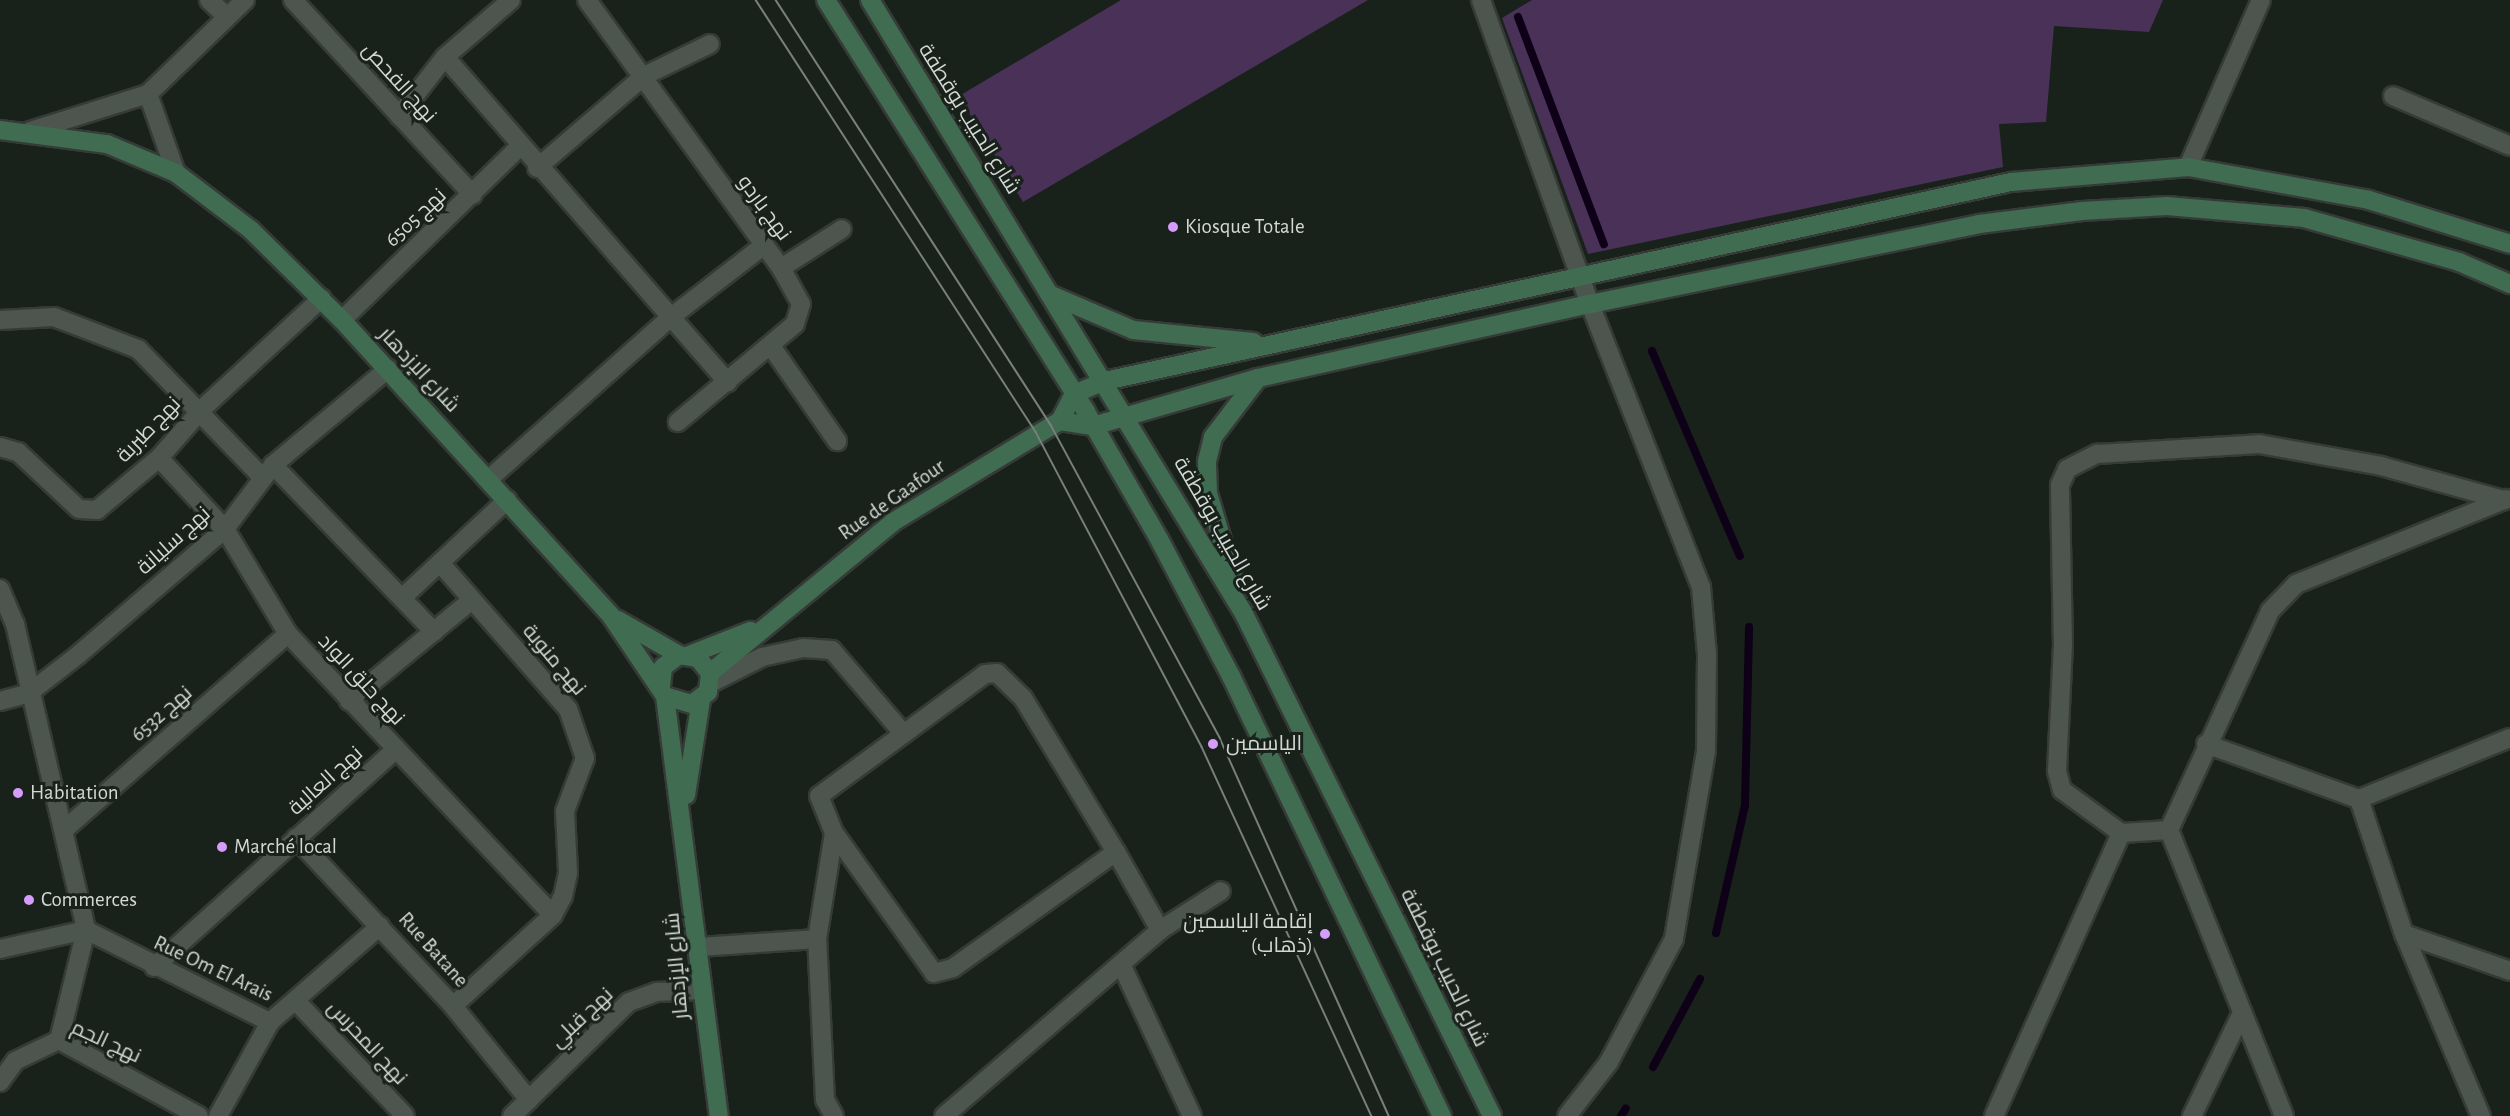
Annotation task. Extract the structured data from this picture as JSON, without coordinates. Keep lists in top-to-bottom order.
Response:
{
  "streets": {
    "street": [
      "نهج الفحص",
      "شارع الحبيب بوقطفة",
      "نهج باردو",
      "نهج 6505",
      "شارع الإزدهار",
      "نهج طبربة",
      "Rue de Gaafour",
      "نهج سليانة",
      "نهج منوبة",
      "نهج حلق الواد",
      "نهج 6532",
      "نهج العالية",
      "Rue Batane",
      "Rue Om El Arais",
      "نهج قبلي",
      "نهج الجم",
      "نهج المحرس"
    ]
  },
  "crossings": [
    ["نهج الفحص", "نهج 6505"],
    ["نهج 6505", "شارع الإزدهار"],
    ["شارع الإزدهار", "نهج طبربة"],
    ["شارع الإزدهار", "نهج سليانة"],
    ["شارع الإزدهار", "نهج قبلي"],
    ["نهج طبربة", "نهج حلق الواد"],
    ["نهج سليانة", "نهج حلق الواد"],
    ["نهج منوبة", "نهج حلق الواد"],
    ["نهج منوبة", "Rue Batane"],
    ["نهج حلق الواد", "نهج 6532"],
    ["نهج حلق الواد", "نهج العالية"],
    ["نهج العالية", "Rue Batane"],
    ["نهج العالية", "Rue Om El Arais"],
    ["Rue Batane", "Rue Om El Arais"],
    ["Rue Batane", "نهج قبلي"],
    ["Rue Om El Arais", "نهج المحرس"]
  ],
  "places": [
    "Kiosque Totale",
    "الياسمين",
    "Habitation",
    "Marché local",
    "Commerces",
    "إقامة الياسمين (ذهاب)"
  ]
}
